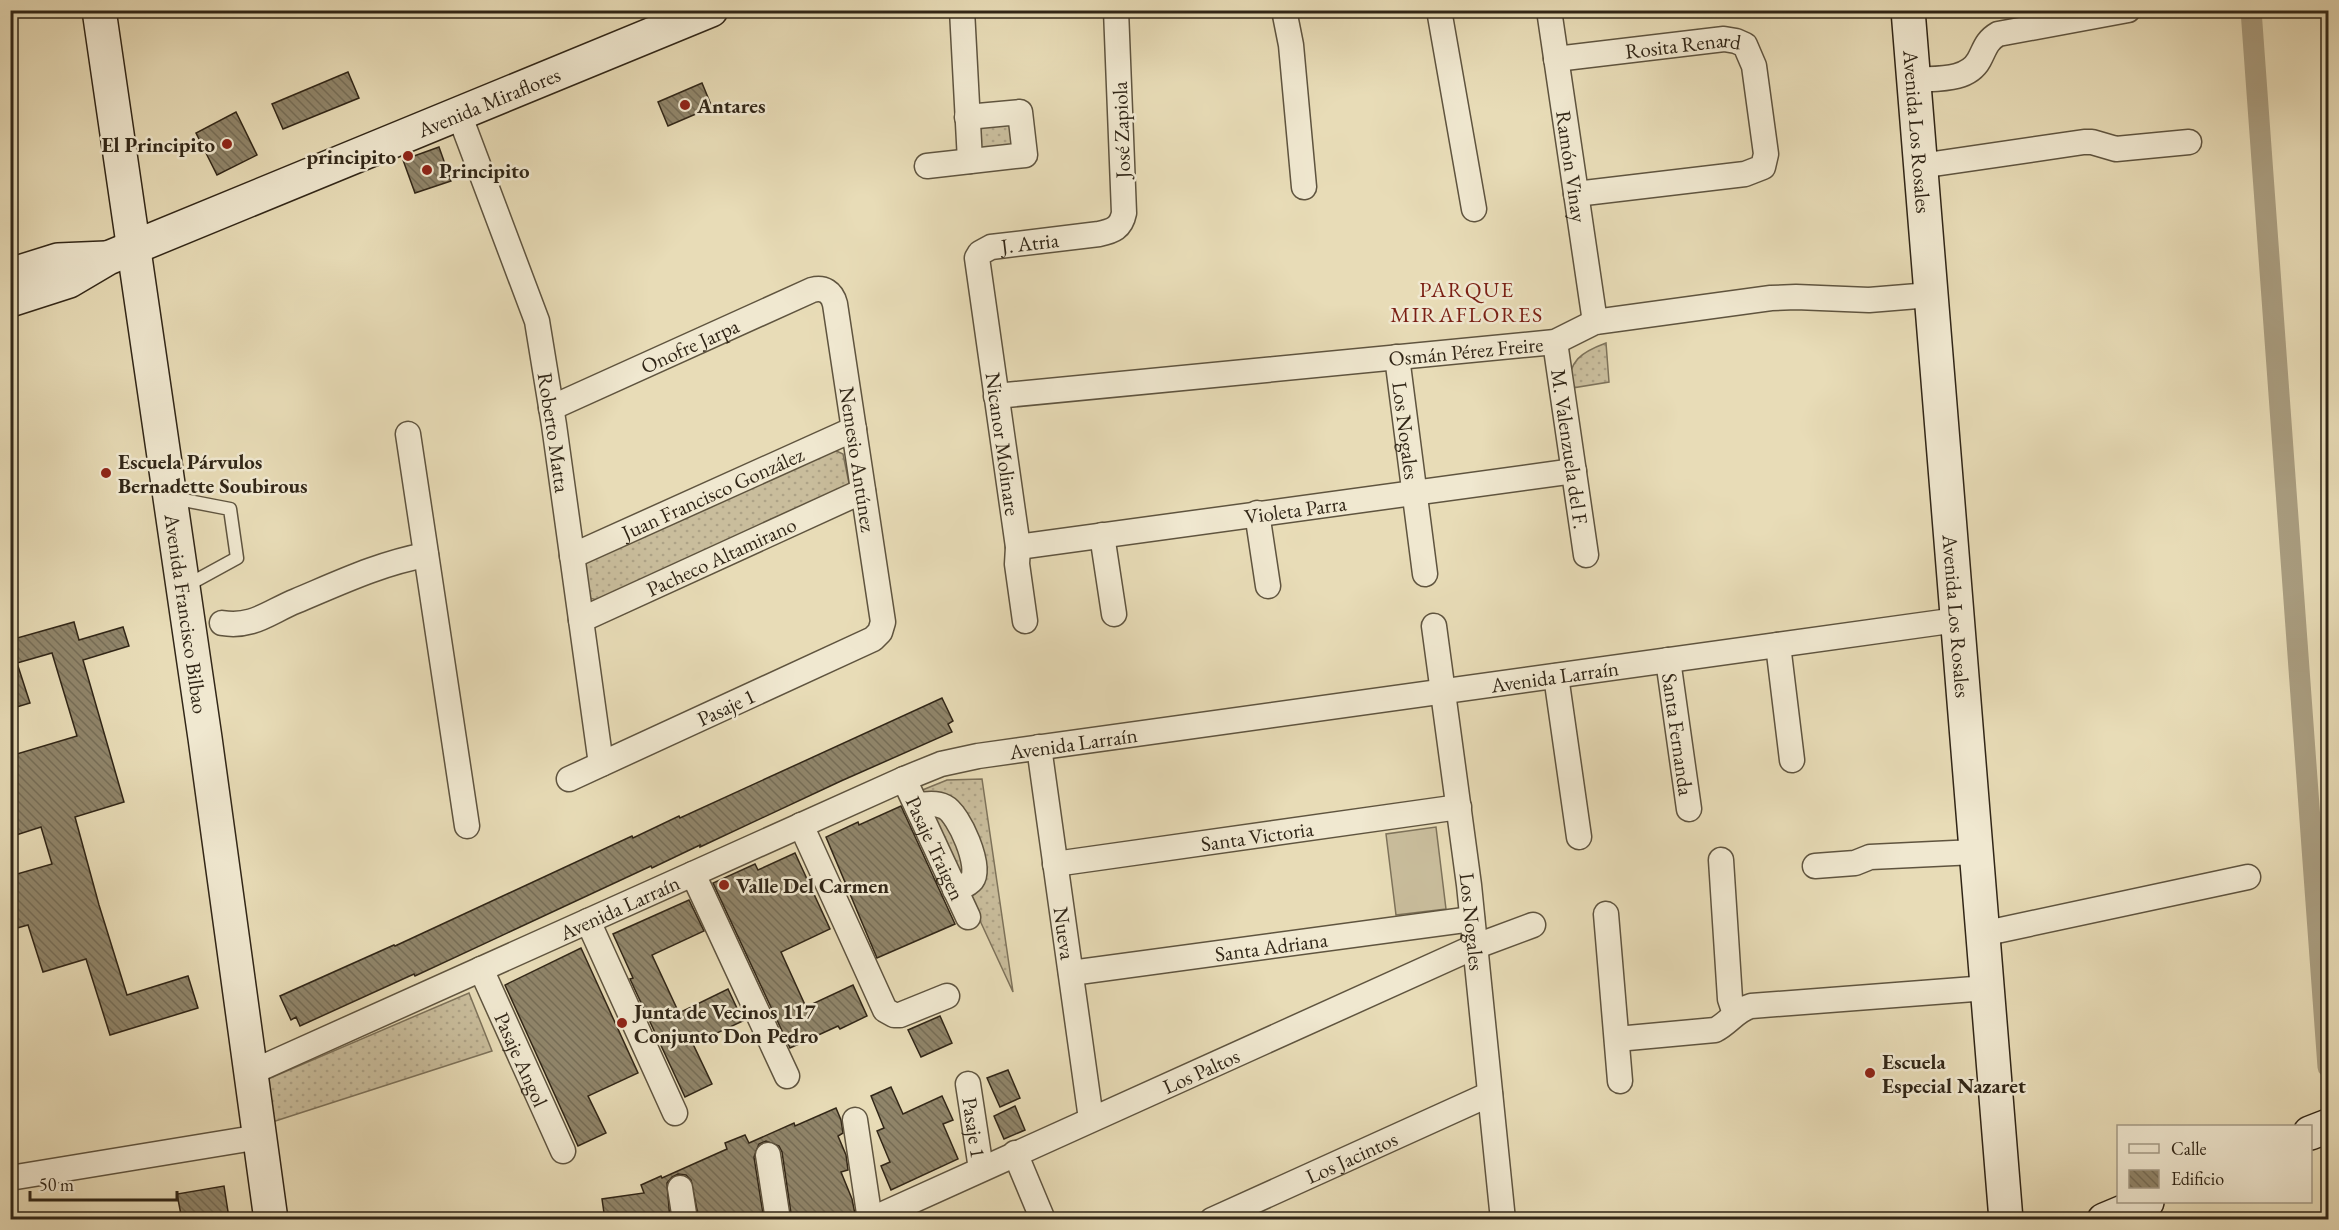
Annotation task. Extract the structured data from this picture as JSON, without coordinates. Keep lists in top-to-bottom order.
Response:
{
  "streets": {
    "main road": ["Avenida Miraflores", "Avenida Los Rosales", "Avenida Francisco Bilbao"],
    "street": [
      "Rosita Renard",
      "José Zapiola",
      "Ramón Vinay",
      "J. Atria",
      "Onofre Jarpa",
      "Osmán Pérez Freire",
      "Los Nogales",
      "Roberto Matta",
      "Nicanor Molinare",
      "M. Valenzuela del F.",
      "Nemesio Antúnez",
      "Juan Francisco González",
      "Violeta Parra",
      "Pacheco Altamirano",
      "Avenida Larraín",
      "Pasaje 1",
      "Santa Fernanda",
      "Santa Victoria",
      "Pasaje Traigen",
      "Nueva",
      "Santa Adriana",
      "Pasaje Angol",
      "Los Paltos",
      "Los Jacintos"
    ]
  },
  "crossings": [
    ["Rosita Renard", "Ramón Vinay"],
    ["Avenida Miraflores", "Roberto Matta"],
    ["Avenida Miraflores", "Avenida Francisco Bilbao"],
    ["José Zapiola", "J. Atria"],
    ["Avenida Los Rosales", "Osmán Pérez Freire"],
    ["Avenida Los Rosales", "Avenida Larraín"],
    ["Ramón Vinay", "Osmán Pérez Freire"],
    ["J. Atria", "Nicanor Molinare"],
    ["Onofre Jarpa", "Roberto Matta"],
    ["Onofre Jarpa", "Nemesio Antúnez"],
    ["Osmán Pérez Freire", "Los Nogales"],
    ["Osmán Pérez Freire", "Nicanor Molinare"],
    ["Osmán Pérez Freire", "M. Valenzuela del F."],
    ["Los Nogales", "Violeta Parra"],
    ["Los Nogales", "Avenida Larraín"],
    ["Los Nogales", "Santa Victoria"],
    ["Los Nogales", "Santa Adriana"],
    ["Los Nogales", "Los Paltos"],
    ["Los Nogales", "Los Jacintos"],
    ["Roberto Matta", "Juan Francisco González"],
    ["Roberto Matta", "Pacheco Altamirano"],
    ["Roberto Matta", "Pasaje 1"],
    ["Nicanor Molinare", "Violeta Parra"],
    ["M. Valenzuela del F.", "Violeta Parra"],
    ["Nemesio Antúnez", "Juan Francisco González"],
    ["Nemesio Antúnez", "Pacheco Altamirano"],
    ["Nemesio Antúnez", "Pasaje 1"],
    ["Avenida Francisco Bilbao", "Avenida Larraín"],
    ["Avenida Larraín", "Santa Fernanda"],
    ["Avenida Larraín", "Pasaje Traigen"],
    ["Avenida Larraín", "Nueva"],
    ["Avenida Larraín", "Pasaje Angol"],
    ["Pasaje 1", "Los Paltos"],
    ["Santa Victoria", "Nueva"],
    ["Nueva", "Santa Adriana"],
    ["Nueva", "Los Paltos"]
  ],
  "districts": ["PARQUE MIRAFLORES"],
  "places": [
    "Antares",
    "El Principito",
    "principito",
    "Principito",
    "Escuela Párvulos Bernadette Soubirous",
    "Valle Del Carmen",
    "Junta de Vecinos 117 Conjunto Don Pedro",
    "Escuela Especial Nazaret"
  ],
  "legend": ["Calle", "Edificio"],
  "scale_bar": "50 m"
}
